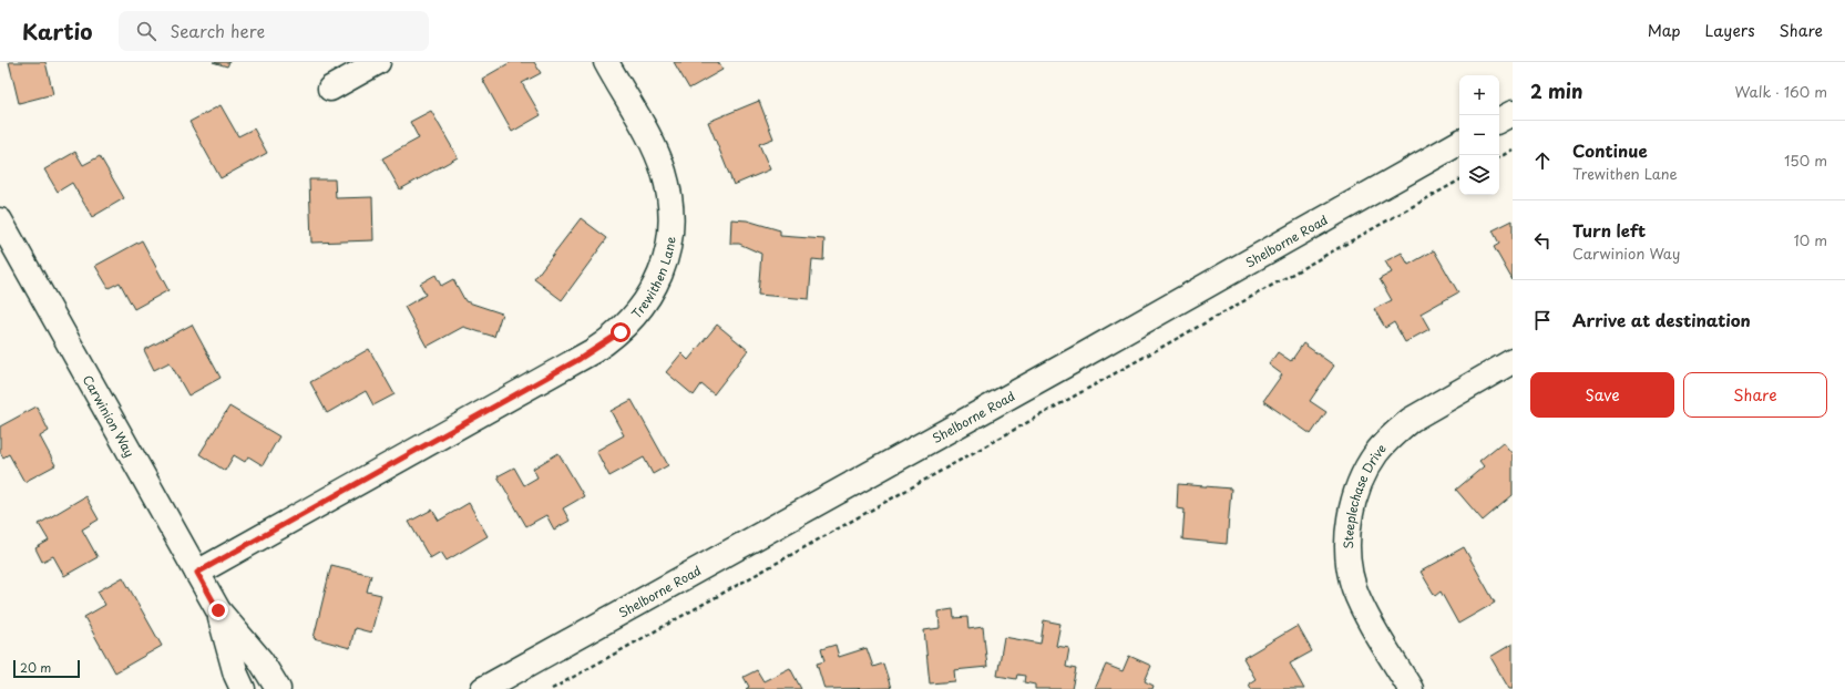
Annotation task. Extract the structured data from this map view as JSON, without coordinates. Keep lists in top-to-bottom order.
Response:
{
  "streets": {
    "street": [
      "Shelborne Road",
      "Trewithen Lane",
      "Carwinion Way",
      "Steeplechase Drive"
    ]
  },
  "crossings": [
    ["Trewithen Lane", "Carwinion Way"]
  ],
  "scale_bar": "20 m",
  "page": {
    "header": "Kartio",
    "search": "Search here",
    "nav": ["Map", "Layers", "Share"],
    "heading": ["2 min", "Walk · 160 m"],
    "map_buttons": ["+", "−"],
    "list": [
      ["Continue", "Trewithen Lane", "150 m"],
      ["Turn left", "Carwinion Way", "10 m"],
      "Arrive at destination"
    ],
    "buttons": ["Save", "Share"],
    "scale": "20 m"
  }
}
